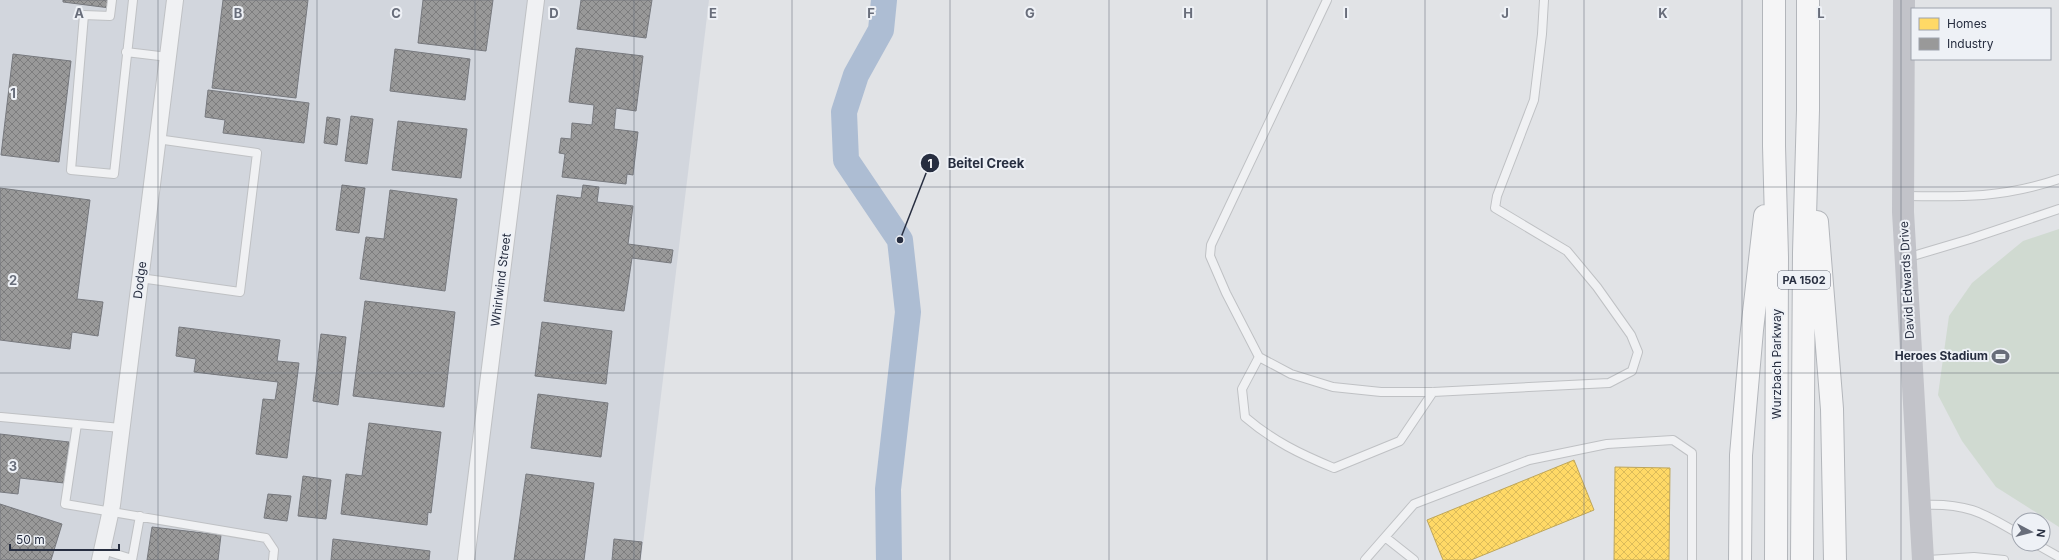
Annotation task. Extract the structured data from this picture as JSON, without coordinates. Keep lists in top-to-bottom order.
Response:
{
  "streets": {
    "highway": ["PA 1502", "Wurzbach Parkway"],
    "street": ["Dodge", "Whirlwind Street", "David Edwards Drive"]
  },
  "places": {
    "other": ["Beitel Creek"],
    "sports": ["Heroes Stadium"]
  },
  "legend": ["Homes", "Industry"],
  "scale_bar": "50 m",
  "north": "right",
  "grid": {
    "columns": [
      "A",
      "B",
      "C",
      "D",
      "E",
      "F",
      "G",
      "H",
      "I",
      "J",
      "K",
      "L"
    ],
    "rows": ["1", "2", "3"]
  }
}
